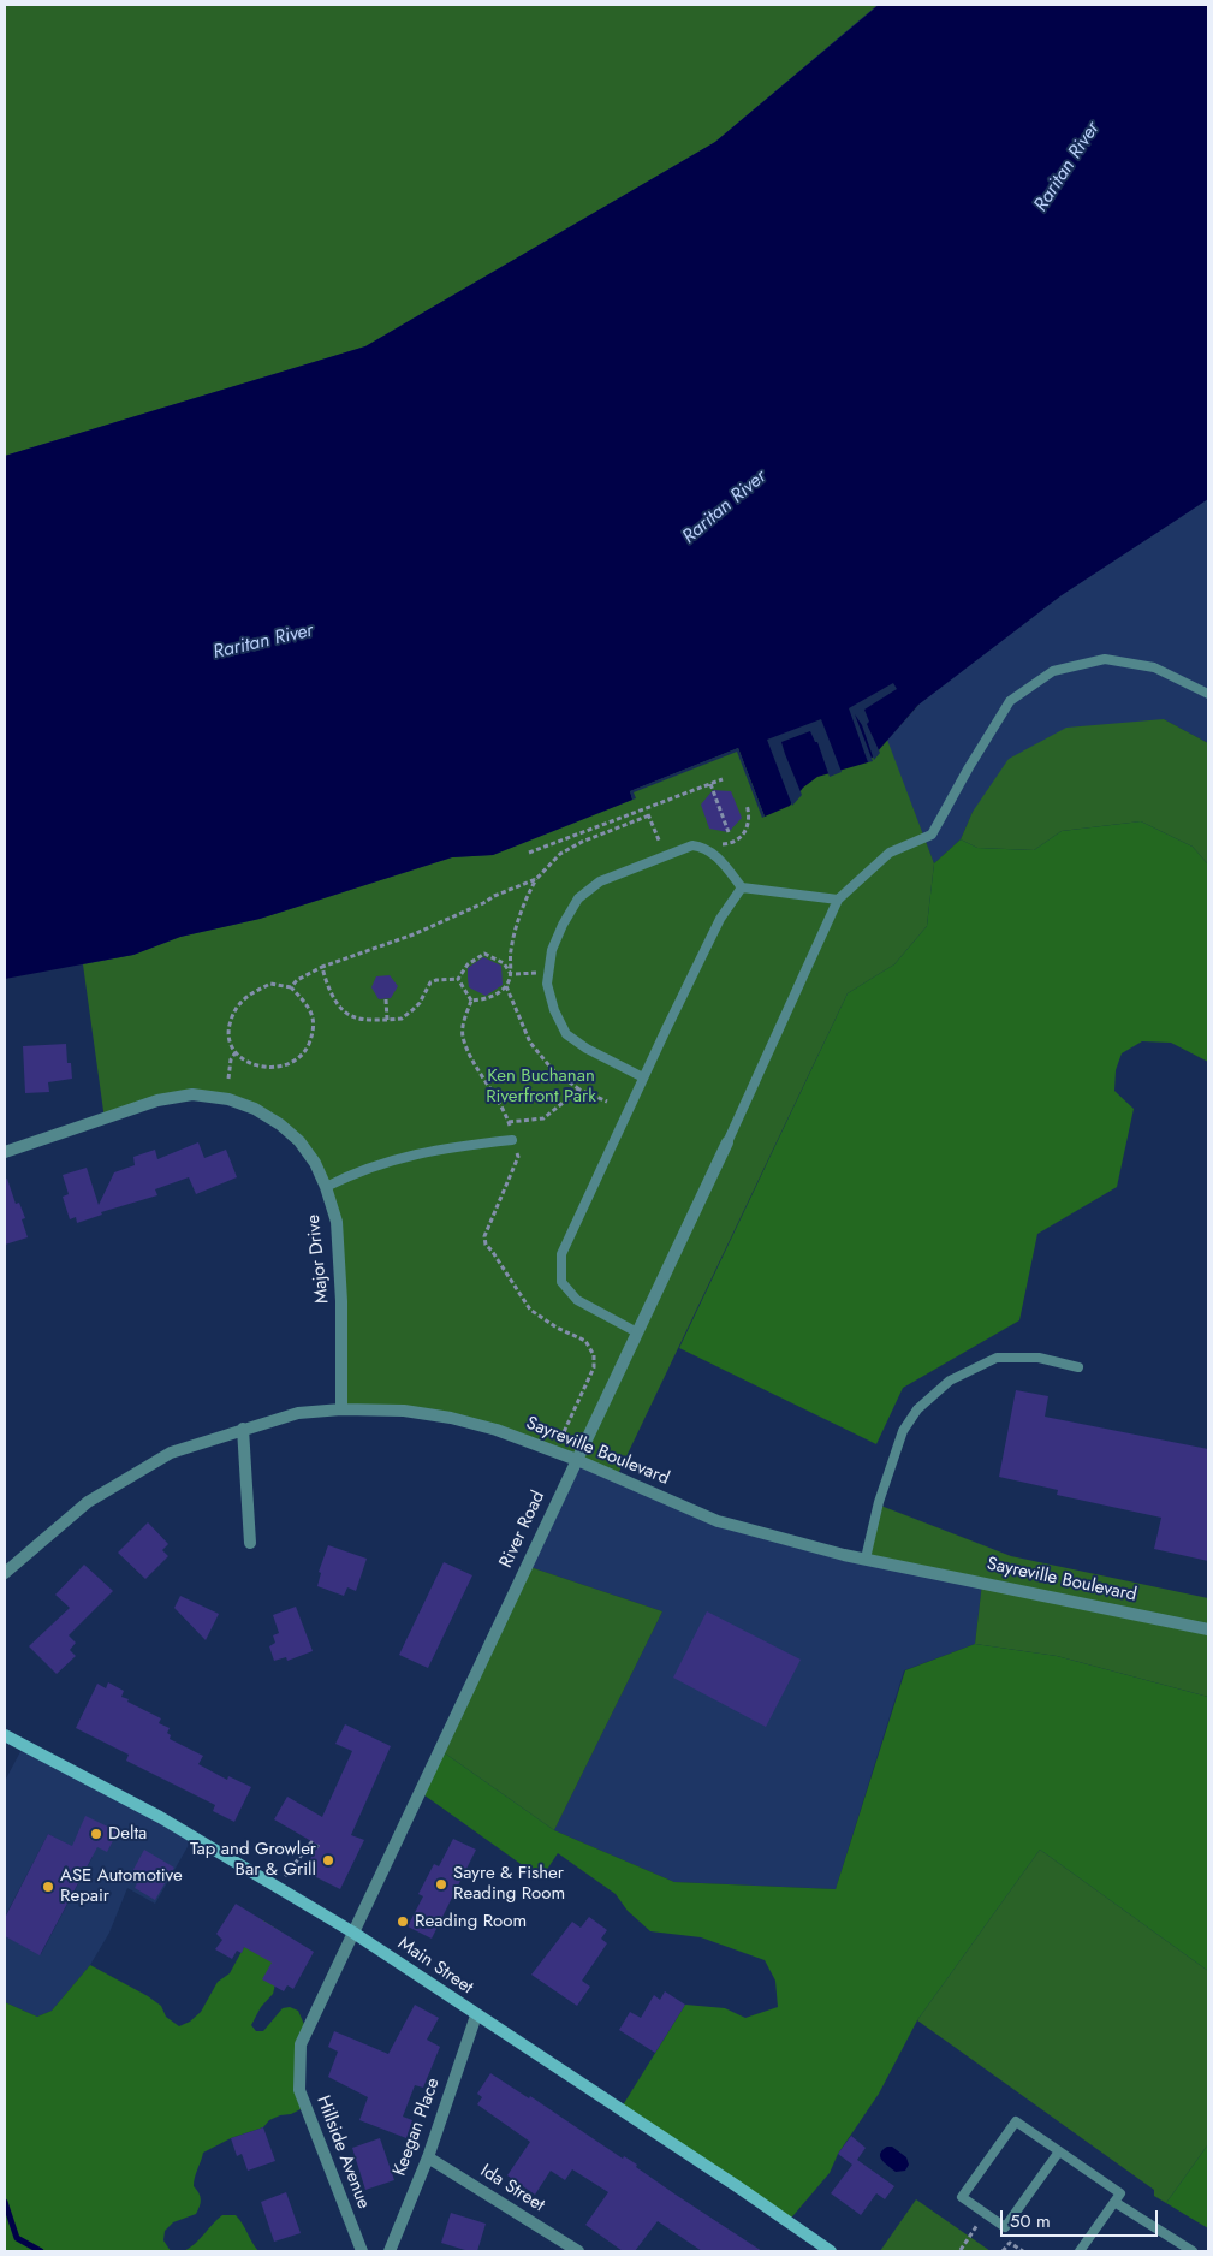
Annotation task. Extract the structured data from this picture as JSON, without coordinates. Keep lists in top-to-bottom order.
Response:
{
  "streets": {
    "main road": ["Main Street"],
    "street": [
      "Major Drive",
      "Sayreville Boulevard",
      "River Road",
      "Keegan Place",
      "Hillside Avenue",
      "Ida Street"
    ]
  },
  "crossings": [
    ["Major Drive", "Sayreville Boulevard"],
    ["Sayreville Boulevard", "River Road"],
    ["River Road", "Main Street"],
    ["River Road", "Hillside Avenue"],
    ["Main Street", "Keegan Place"],
    ["Main Street", "Hillside Avenue"],
    ["Keegan Place", "Ida Street"]
  ],
  "water": ["Raritan River"],
  "parks": ["Ken Buchanan Riverfront Park"],
  "places": [
    "Delta",
    "Tap and Growler Bar & Grill",
    "Sayre & Fisher Reading Room",
    "ASE Automotive Repair",
    "Reading Room"
  ],
  "scale_bar": "50 m"
}
